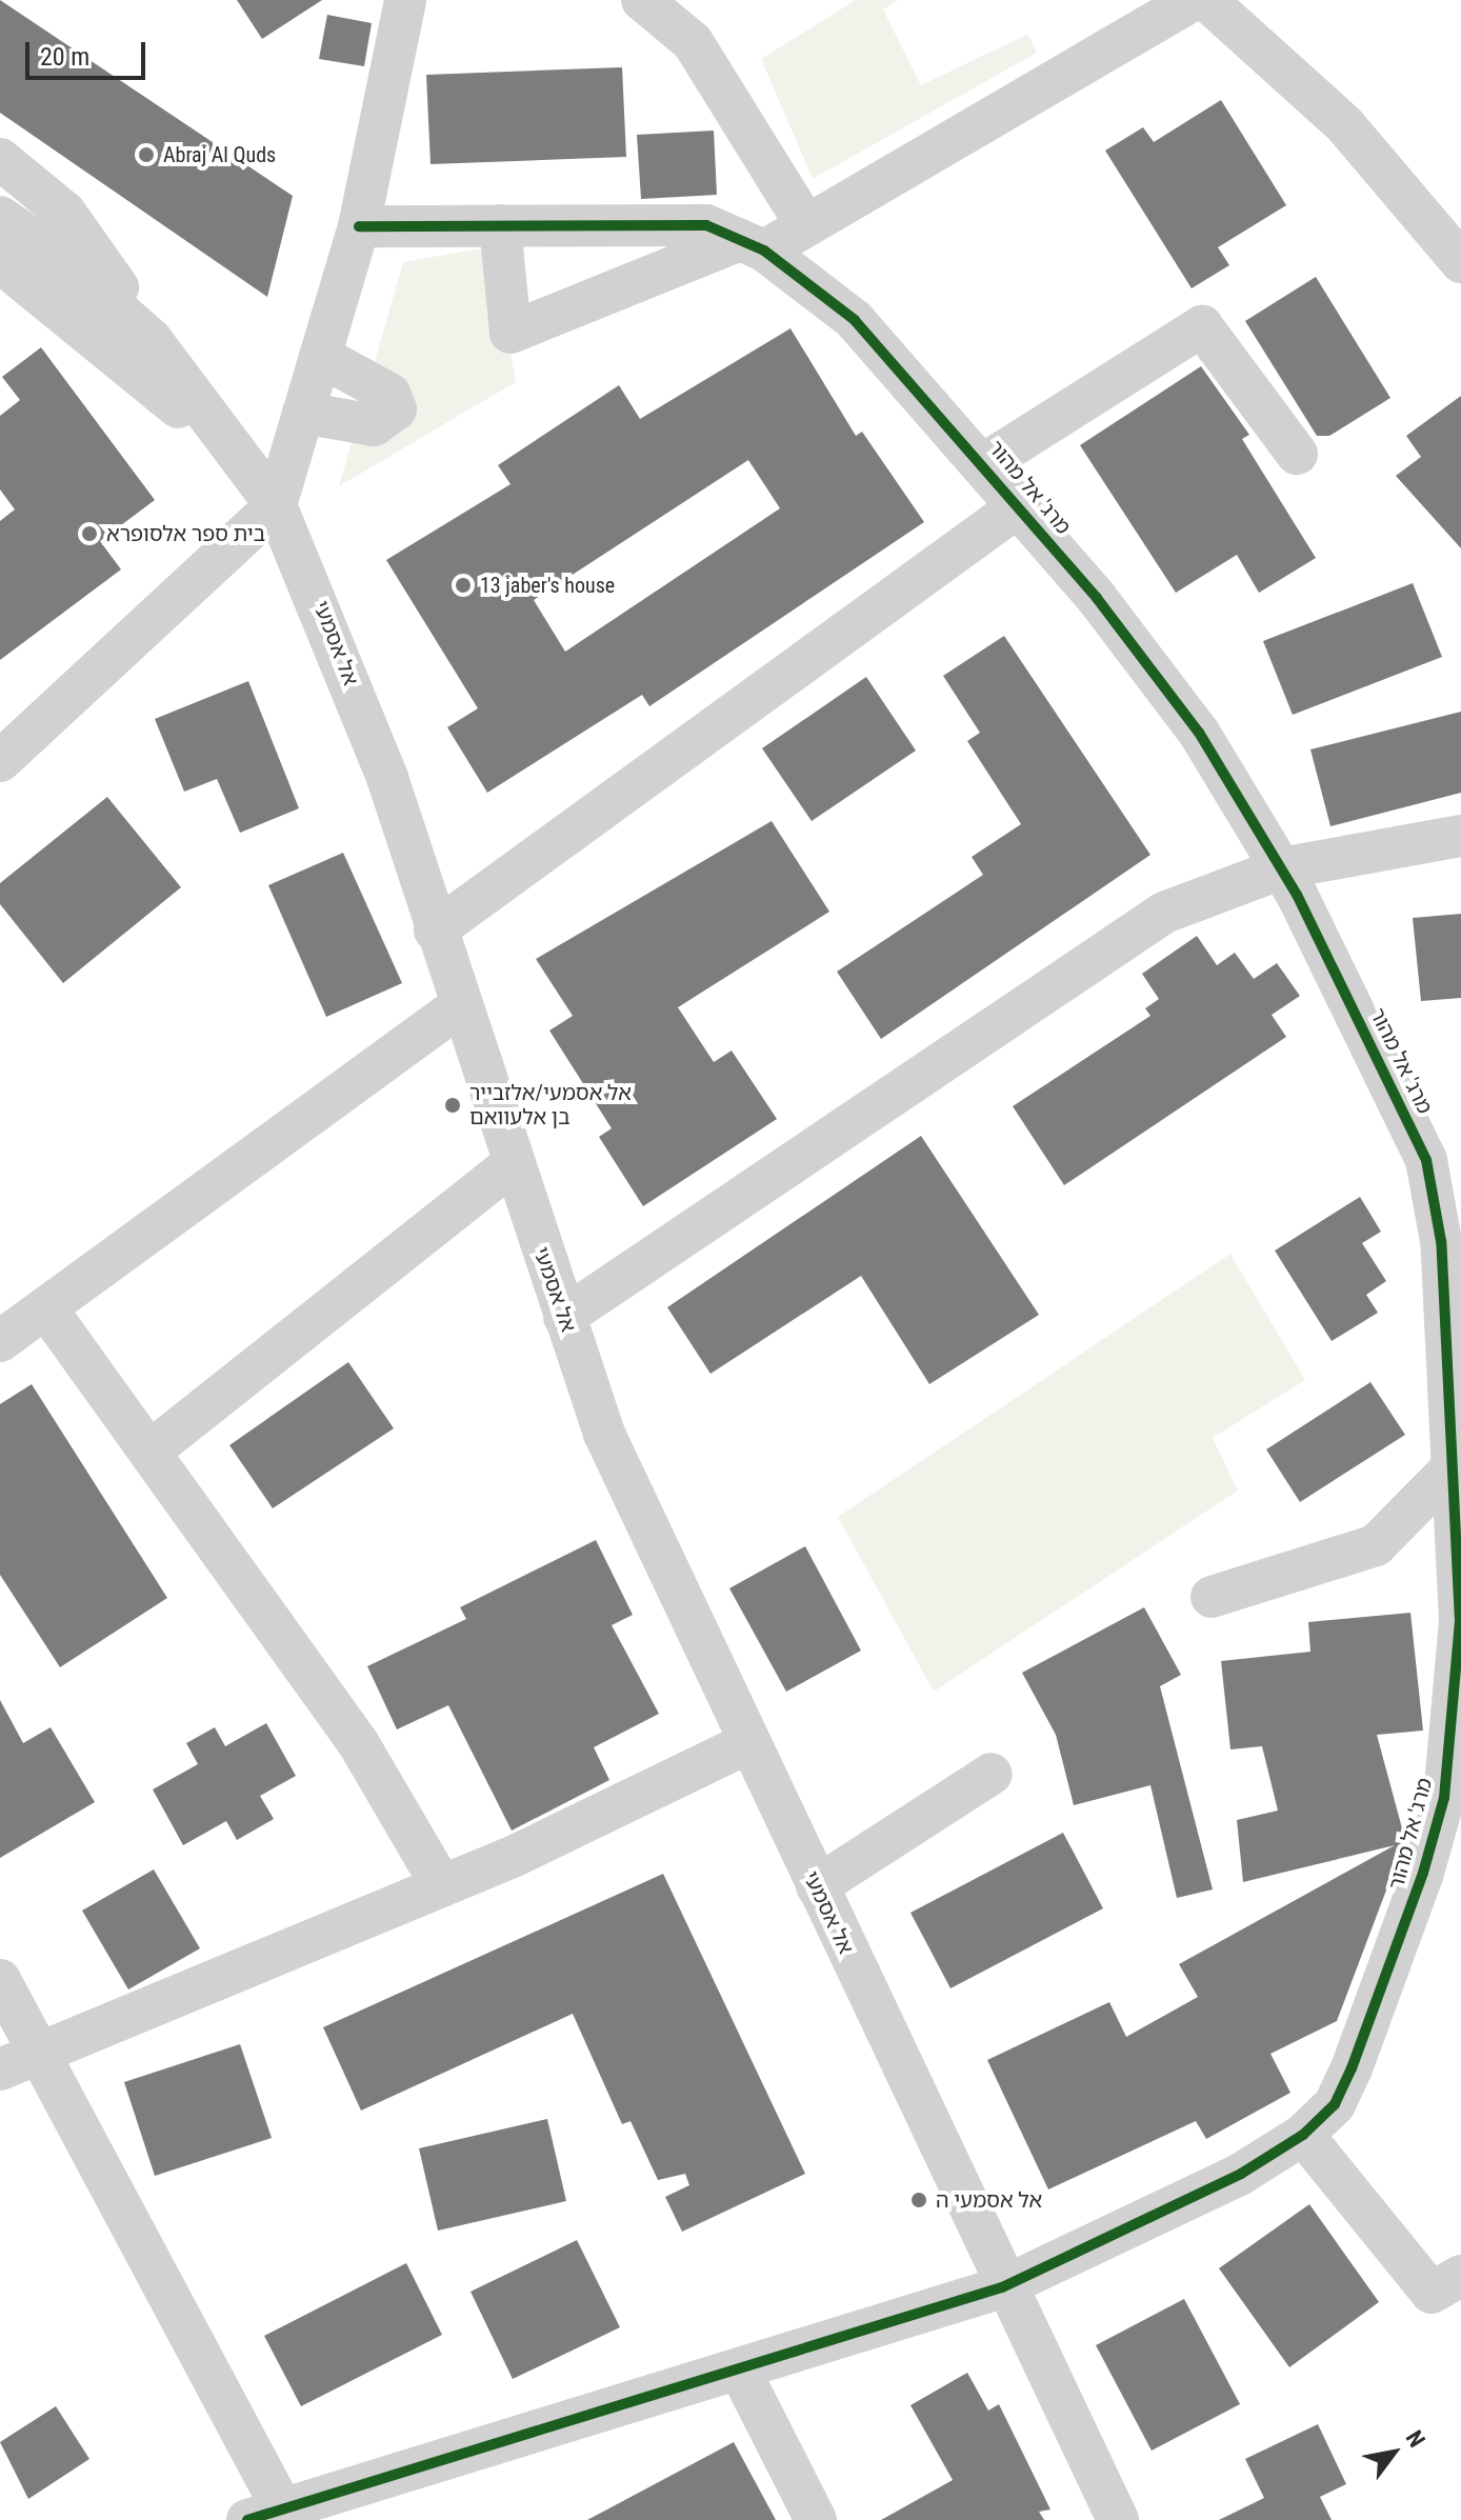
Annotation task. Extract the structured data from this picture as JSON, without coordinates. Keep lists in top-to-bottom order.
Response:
{
  "streets": {
    "street": ["מרג' אל מהור", "אל אסמעי"]
  },
  "crossings": [
    ["מרג' אל מהור", "אל אסמעי"]
  ],
  "places": [
    "Abraj Al Quds",
    "בית ספר אלסופרא",
    "13 jaber's house",
    "אל אסמעי/אלזבייר בן אלעוואם",
    "אל אסמעי ה"
  ],
  "scale_bar": "20 m",
  "north": "top right"
}
